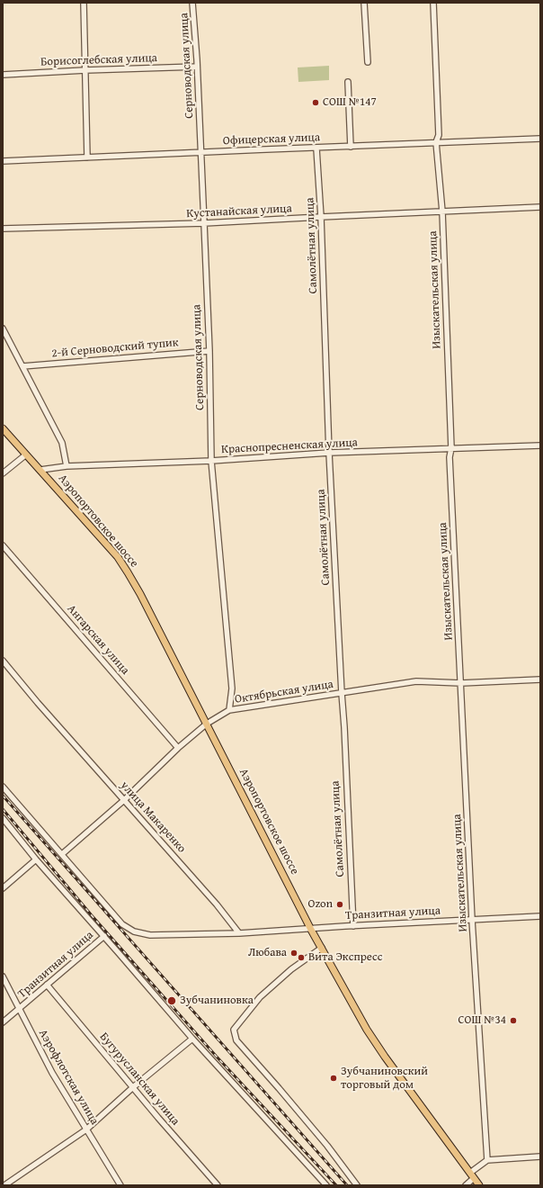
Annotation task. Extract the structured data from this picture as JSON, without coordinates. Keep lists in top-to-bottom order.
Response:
{
  "streets": {
    "main road": ["Аэропортовское шоссе"],
    "street": [
      "Борисоглебская улица",
      "Серноводская улица",
      "Офицерская улица",
      "Кустанайская улица",
      "Самолётная улица",
      "Изыскательская улица",
      "2-й Серноводский тупик",
      "Краснопресненская улица",
      "Ангарская улица",
      "Октябрьская улица",
      "улица Макаренко",
      "Транзитная улица",
      "Аэрофлотская улица",
      "Бугурусланская улица"
    ]
  },
  "crossings": [
    ["Борисоглебская улица", "Серноводская улица"],
    ["Серноводская улица", "Офицерская улица"],
    ["Серноводская улица", "Кустанайская улица"],
    ["Серноводская улица", "2-й Серноводский тупик"],
    ["Серноводская улица", "Краснопресненская улица"],
    ["Серноводская улица", "Октябрьская улица"],
    ["Офицерская улица", "Самолётная улица"],
    ["Офицерская улица", "Изыскательская улица"],
    ["Кустанайская улица", "Самолётная улица"],
    ["Кустанайская улица", "Изыскательская улица"],
    ["Самолётная улица", "Краснопресненская улица"],
    ["Самолётная улица", "Октябрьская улица"],
    ["Самолётная улица", "Транзитная улица"],
    ["Изыскательская улица", "Краснопресненская улица"],
    ["Изыскательская улица", "Октябрьская улица"],
    ["Изыскательская улица", "Транзитная улица"],
    ["2-й Серноводский тупик", "Аэропортовское шоссе"],
    ["Краснопресненская улица", "Аэропортовское шоссе"],
    ["Аэропортовское шоссе", "Октябрьская улица"],
    ["Аэропортовское шоссе", "Транзитная улица"],
    ["Ангарская улица", "Октябрьская улица"],
    ["Октябрьская улица", "улица Макаренко"],
    ["Транзитная улица", "Аэрофлотская улица"],
    ["Транзитная улица", "Бугурусланская улица"]
  ],
  "places": [
    "СОШ №147",
    "Ozon",
    "Любава",
    "Вита Экспресс",
    "Зубчаниновка",
    "СОШ №34",
    "Зубчаниновский торговый дом"
  ]
}
